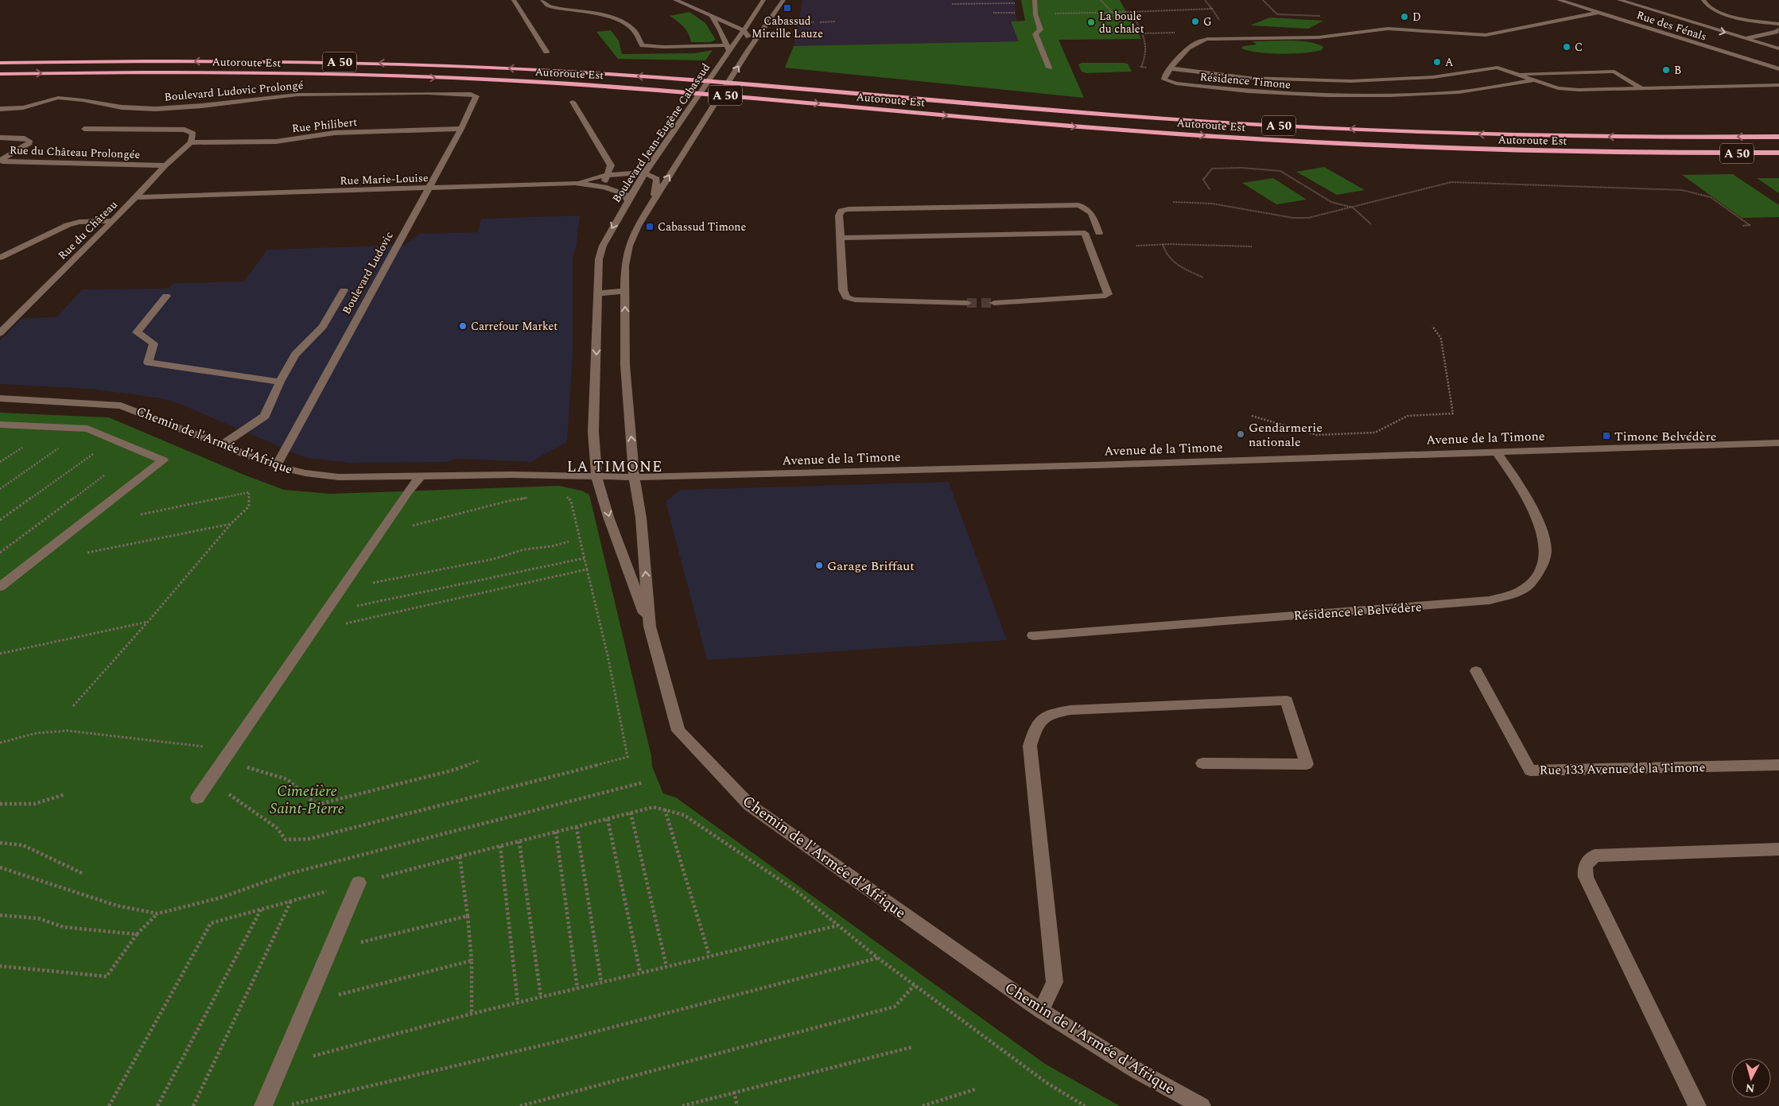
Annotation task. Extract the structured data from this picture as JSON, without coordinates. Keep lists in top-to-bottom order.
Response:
{
  "streets": {
    "highway": ["Autoroute Est", "A 50"],
    "street": [
      "Rue des Fénals",
      "Résidence Timone",
      "Boulevard Ludovic Prolongé",
      "Rue Philibert",
      "Boulevard Jean-Eugène Cabassud",
      "Rue du Château Prolongée",
      "Rue Marie-Louise",
      "Rue du Château",
      "Boulevard Ludovic",
      "Avenue de la Timone",
      "Chemin de l'Armée d'Afrique",
      "Résidence le Belvédère",
      "Rue 133 Avenue de la Timone"
    ]
  },
  "crossings": [
    ["Boulevard Ludovic Prolongé", "Boulevard Ludovic"],
    ["Rue Philibert", "Rue du Château"],
    ["Rue Philibert", "Boulevard Ludovic"],
    ["Boulevard Jean-Eugène Cabassud", "Rue Marie-Louise"],
    ["Boulevard Jean-Eugène Cabassud", "Avenue de la Timone"],
    ["Boulevard Jean-Eugène Cabassud", "Chemin de l'Armée d'Afrique"],
    ["Rue du Château Prolongée", "Rue du Château"],
    ["Rue Marie-Louise", "Rue du Château"],
    ["Rue Marie-Louise", "Boulevard Ludovic"],
    ["Boulevard Ludovic", "Chemin de l'Armée d'Afrique"],
    ["Avenue de la Timone", "Chemin de l'Armée d'Afrique"],
    ["Avenue de la Timone", "Résidence le Belvédère"]
  ],
  "districts": ["LA TIMONE"],
  "parks": ["Cimetière Saint-Pierre"],
  "places": {
    "transit": ["Cabassud Mireille Lauze", "Cabassud Timone", "Timone Belvédère"],
    "other": [
      "D",
      "G",
      "La boule du chalet",
      "C",
      "A",
      "B",
      "Carrefour Market",
      "Gendarmerie nationale",
      "Garage Briffaut"
    ]
  },
  "north": "bottom"
}
